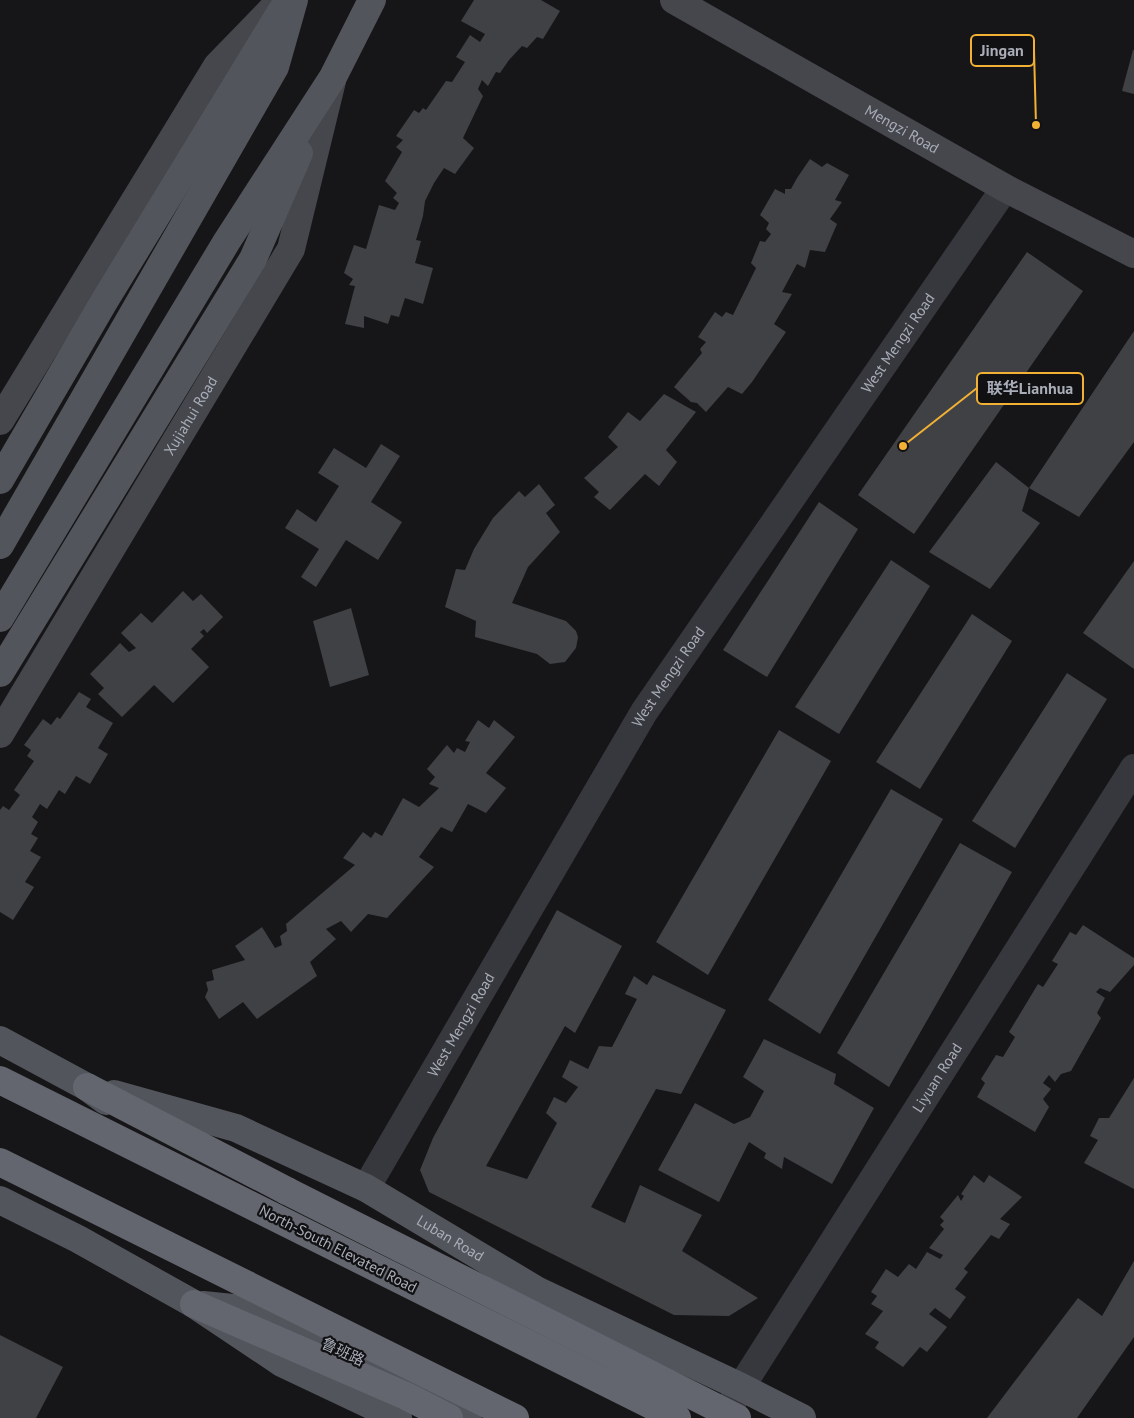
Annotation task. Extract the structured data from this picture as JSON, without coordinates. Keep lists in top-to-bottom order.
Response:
{
  "streets": {
    "highway": ["North-South Elevated Road"],
    "main road": [
      "Mengzi Road",
      "Xujiahui Road",
      "Luban Road",
      "鲁班路"
    ],
    "street": ["West Mengzi Road", "Liyuan Road"]
  },
  "crossings": [
    ["Mengzi Road", "West Mengzi Road"],
    ["West Mengzi Road", "Luban Road"],
    ["Liyuan Road", "Luban Road"]
  ],
  "places": ["Jingan", "联华Lianhua"]
}
